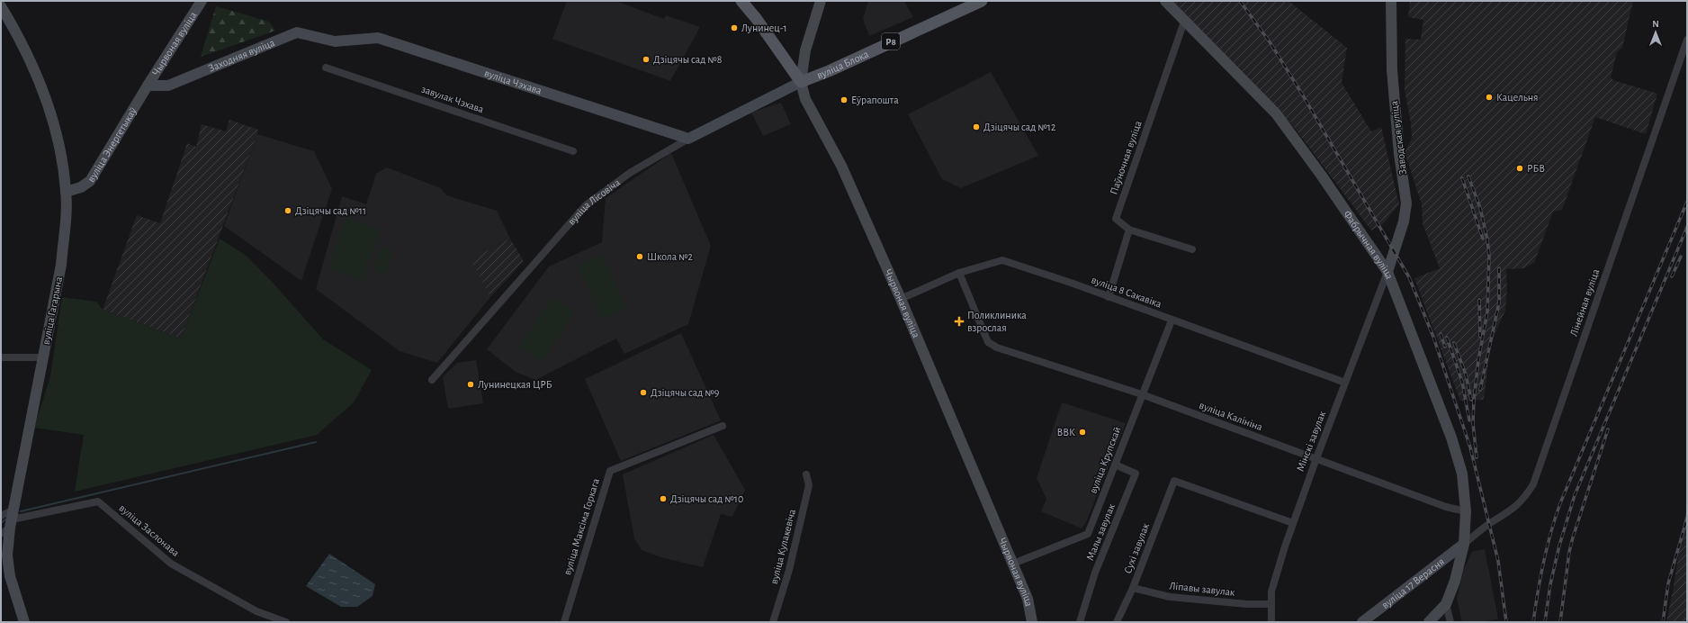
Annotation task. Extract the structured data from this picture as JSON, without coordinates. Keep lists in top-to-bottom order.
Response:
{
  "streets": {
    "main road": ["Р8", "Чырвоная вуліца", "вуліца Блока"],
    "street": [
      "Заходняя вуліца",
      "вуліца Чэхава",
      "завулак Чэхава",
      "Заводская вуліца",
      "вуліца Энергетыкаў",
      "Паўночная вуліца",
      "вуліца Лісовіча",
      "Фабрычная вуліца",
      "вуліца 8 Сакавіка",
      "Лінейная вуліца",
      "вуліца Гагарына",
      "вуліца Калініна",
      "Мінскі завулак",
      "вуліца Крупскай",
      "вуліца Максіма Горкага",
      "вуліца Заслонава",
      "Малы завулак",
      "вуліца Кулакевіча",
      "Сухі завулак",
      "вуліца 17 Верасня",
      "Ліпавы завулак"
    ]
  },
  "crossings": [
    ["Чырвоная вуліца", "Заходняя вуліца"],
    ["Чырвоная вуліца", "вуліца Блока"],
    ["Чырвоная вуліца", "вуліца Энергетыкаў"],
    ["Чырвоная вуліца", "вуліца Лісовіча"],
    ["Чырвоная вуліца", "вуліца 8 Сакавіка"],
    ["Чырвоная вуліца", "вуліца Крупскай"],
    ["Заходняя вуліца", "вуліца Чэхава"],
    ["Заходняя вуліца", "вуліца Энергетыкаў"],
    ["вуліца Блока", "вуліца Лісовіча"],
    ["вуліца Чэхава", "вуліца Лісовіча"],
    ["Заводская вуліца", "Фабрычная вуліца"],
    ["Заводская вуліца", "Мінскі завулак"],
    ["вуліца Энергетыкаў", "вуліца Гагарына"],
    ["Паўночная вуліца", "Фабрычная вуліца"],
    ["Фабрычная вуліца", "Лінейная вуліца"],
    ["Фабрычная вуліца", "вуліца Калініна"],
    ["Фабрычная вуліца", "Мінскі завулак"],
    ["Фабрычная вуліца", "вуліца 17 Верасня"],
    ["вуліца 8 Сакавіка", "вуліца Калініна"],
    ["вуліца 8 Сакавіка", "Мінскі завулак"],
    ["вуліца 8 Сакавіка", "вуліца Крупскай"],
    ["Лінейная вуліца", "вуліца 17 Верасня"],
    ["вуліца Гагарына", "вуліца Заслонава"],
    ["вуліца Калініна", "Мінскі завулак"],
    ["вуліца Калініна", "вуліца Крупскай"],
    ["Мінскі завулак", "Сухі завулак"],
    ["Мінскі завулак", "Ліпавы завулак"],
    ["вуліца Крупскай", "Малы завулак"],
    ["Сухі завулак", "Ліпавы завулак"]
  ],
  "places": {
    "other": [
      "Лунинец-1",
      "Дзіцячы сад №8",
      "Кацельня",
      "Еўрапошта",
      "Дзіцячы сад №12",
      "РБВ",
      "Дзіцячы сад №11",
      "Школа №2",
      "Лунинецкая ЦРБ",
      "Дзіцячы сад №9",
      "ВВК",
      "Дзіцячы сад №10"
    ],
    "health": ["Поликлиника взрослая"]
  },
  "north": "top"
}
